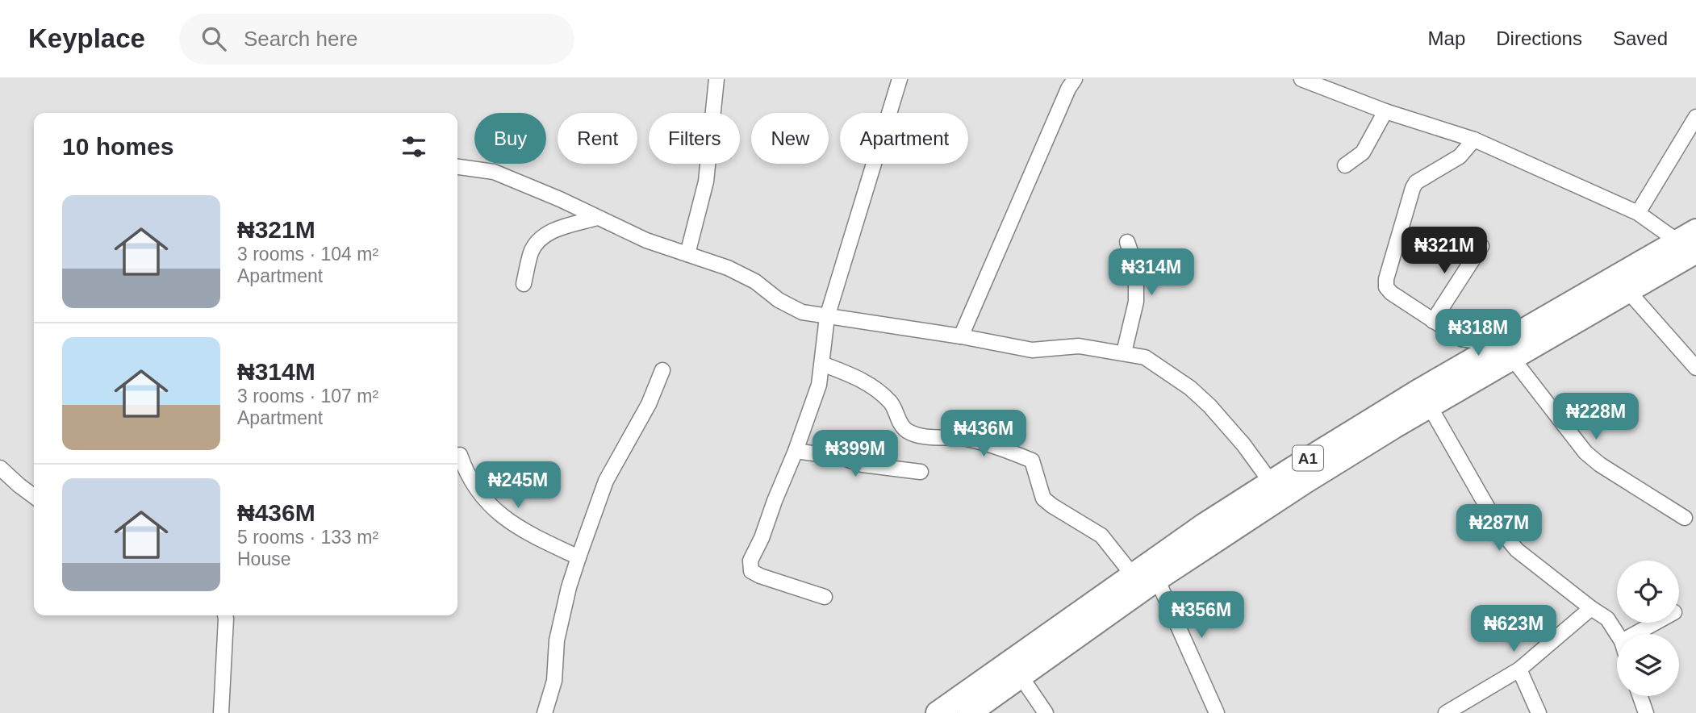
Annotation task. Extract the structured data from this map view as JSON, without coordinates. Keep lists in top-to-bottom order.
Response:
{
  "streets": {
    "highway": ["A1"]
  },
  "page": {
    "header": "Keyplace",
    "search": "Search here",
    "nav": ["Map", "Directions", "Saved"],
    "chip": [
      "Buy",
      "Rent",
      "Filters",
      "New",
      "Apartment"
    ],
    "heading": "10 homes",
    "list": [
      {
        "name": "₦321M",
        "note": "3 rooms · 104 m² · Apartment"
      },
      {
        "name": "₦314M",
        "note": "3 rooms · 107 m² · Apartment"
      },
      {
        "name": "₦436M",
        "note": "5 rooms · 133 m² · House"
      }
    ],
    "price": [
      "₦321M",
      "₦314M",
      "₦318M",
      "₦228M",
      "₦436M",
      "₦399M",
      "₦245M",
      "₦287M",
      "₦356M",
      "₦623M"
    ]
  }
}
